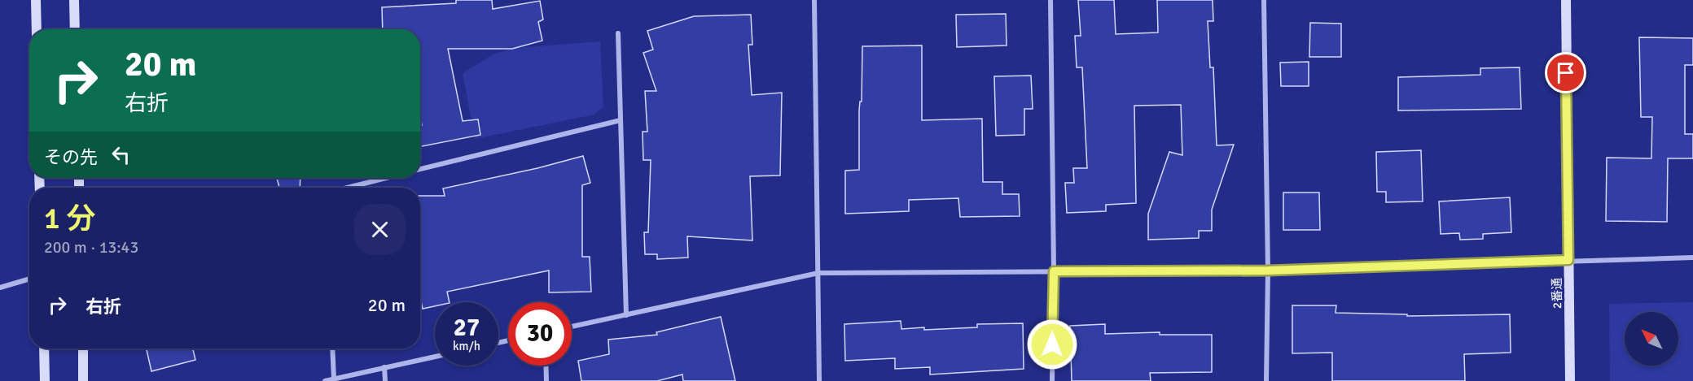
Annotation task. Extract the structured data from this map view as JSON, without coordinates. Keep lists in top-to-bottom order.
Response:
{
  "streets": {
    "street": ["2番通"]
  },
  "north": "top left",
  "page": {
    "turn": ["20 m", "右折"],
    "then": "その先",
    "heading": ["1 分", "200 m · 13:43"],
    "list": [
      {
        "name": "右折",
        "value": "20 m"
      }
    ],
    "speed": "27 km/h",
    "limit": "30"
  }
}
